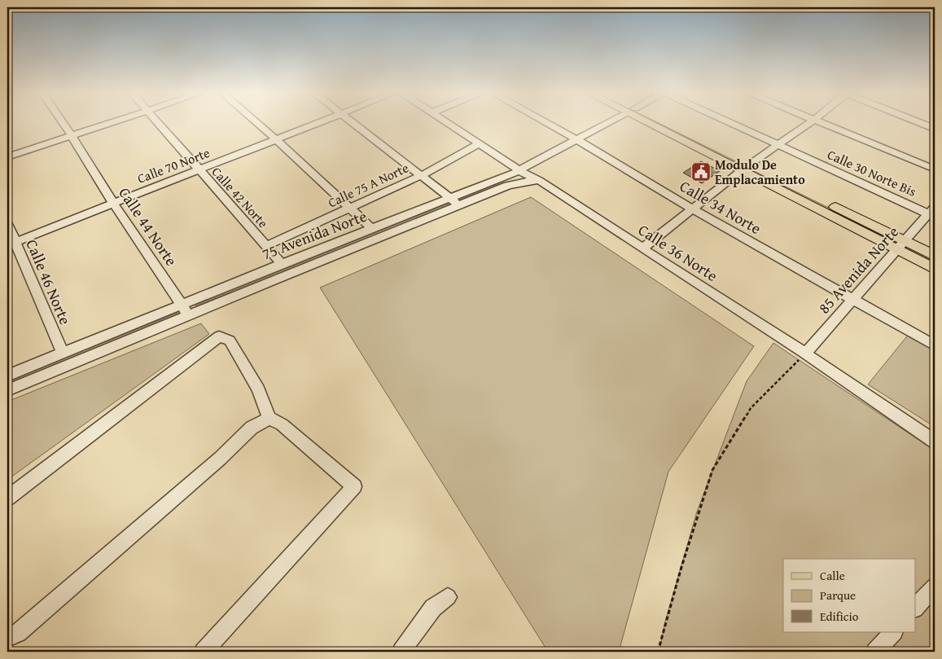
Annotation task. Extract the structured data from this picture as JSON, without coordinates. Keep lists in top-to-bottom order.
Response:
{
  "streets": {
    "street": [
      "Calle 70 Norte",
      "Calle 30 Norte Bis",
      "Calle 75 A Norte",
      "Calle 42 Norte",
      "Calle 34 Norte",
      "Calle 44 Norte",
      "75 Avenida Norte",
      "Calle 36 Norte",
      "85 Avenida Norte",
      "Calle 46 Norte"
    ]
  },
  "crossings": [
    ["Calle 70 Norte", "Calle 42 Norte"],
    ["Calle 70 Norte", "Calle 44 Norte"],
    ["Calle 70 Norte", "Calle 46 Norte"],
    ["Calle 30 Norte Bis", "85 Avenida Norte"],
    ["Calle 75 A Norte", "Calle 42 Norte"],
    ["Calle 75 A Norte", "Calle 36 Norte"],
    ["Calle 42 Norte", "75 Avenida Norte"],
    ["Calle 34 Norte", "75 Avenida Norte"],
    ["Calle 34 Norte", "85 Avenida Norte"],
    ["Calle 44 Norte", "75 Avenida Norte"],
    ["75 Avenida Norte", "Calle 36 Norte"],
    ["75 Avenida Norte", "Calle 46 Norte"],
    ["Calle 36 Norte", "85 Avenida Norte"]
  ],
  "places": {
    "public building": ["Modulo De Emplacamiento"]
  },
  "legend": ["Calle", "Parque", "Edificio"]
}
